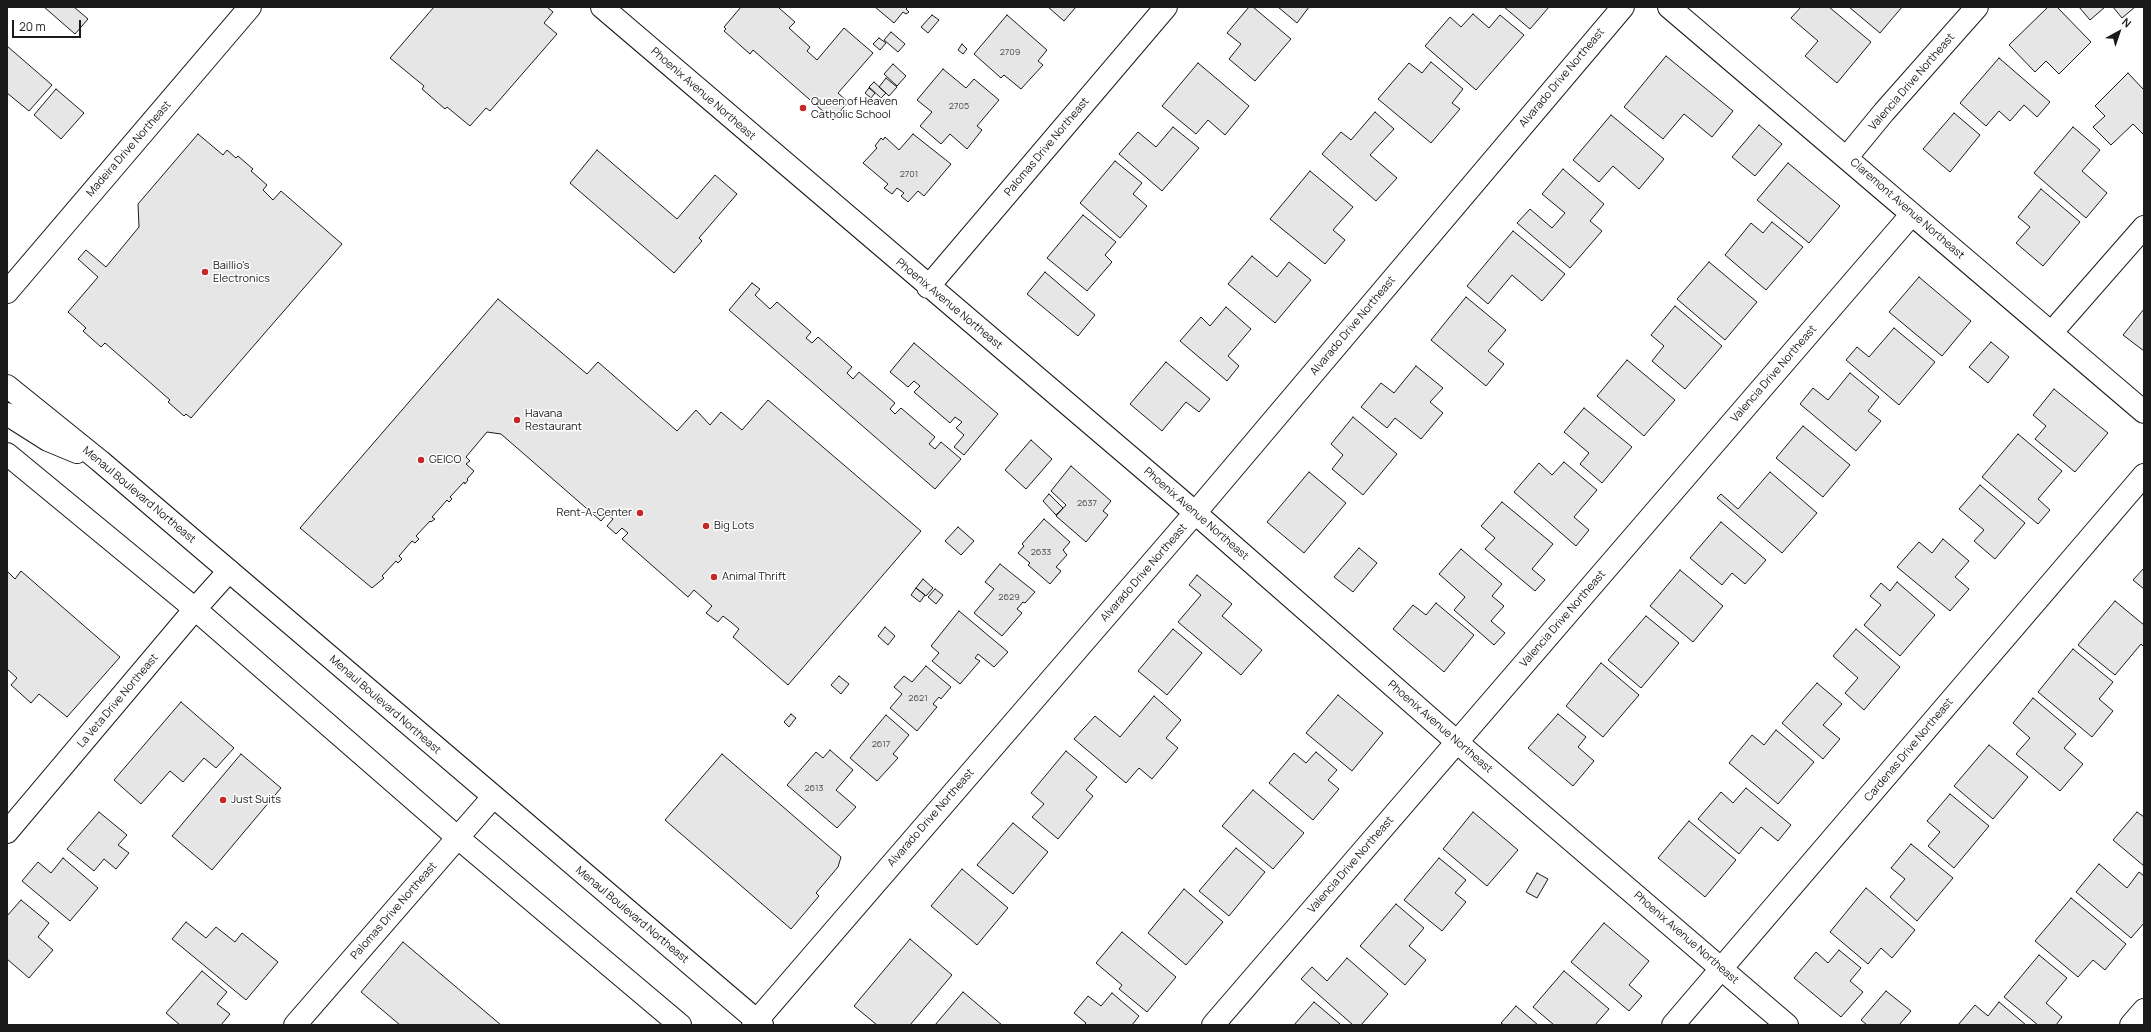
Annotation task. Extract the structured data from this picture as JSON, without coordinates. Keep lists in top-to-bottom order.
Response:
{
  "streets": {
    "street": [
      "Alvarado Drive Northeast",
      "Valencia Drive Northeast",
      "Phoenix Avenue Northeast",
      "Palomas Drive Northeast",
      "Madeira Drive Northeast",
      "Claremont Avenue Northeast",
      "Menaul Boulevard Northeast",
      "La Veta Drive Northeast",
      "Cardenas Drive Northeast"
    ]
  },
  "crossings": [
    ["Alvarado Drive Northeast", "Phoenix Avenue Northeast"],
    ["Alvarado Drive Northeast", "Menaul Boulevard Northeast"],
    ["Valencia Drive Northeast", "Phoenix Avenue Northeast"],
    ["Valencia Drive Northeast", "Claremont Avenue Northeast"],
    ["Phoenix Avenue Northeast", "Palomas Drive Northeast"],
    ["Phoenix Avenue Northeast", "Cardenas Drive Northeast"],
    ["Palomas Drive Northeast", "Menaul Boulevard Northeast"],
    ["Menaul Boulevard Northeast", "La Veta Drive Northeast"]
  ],
  "places": [
    "Queen of Heaven Catholic School",
    "Baillio's Electronics",
    "Havana Restaurant",
    "GEICO",
    "Rent-A-Center",
    "Big Lots",
    "Animal Thrift",
    "Just Suits"
  ],
  "house_numbers": [
    "2709",
    "2705",
    "2701",
    "2637",
    "2633",
    "2629",
    "2621",
    "2617",
    "2613"
  ],
  "scale_bar": "20 m",
  "north": "top right"
}
